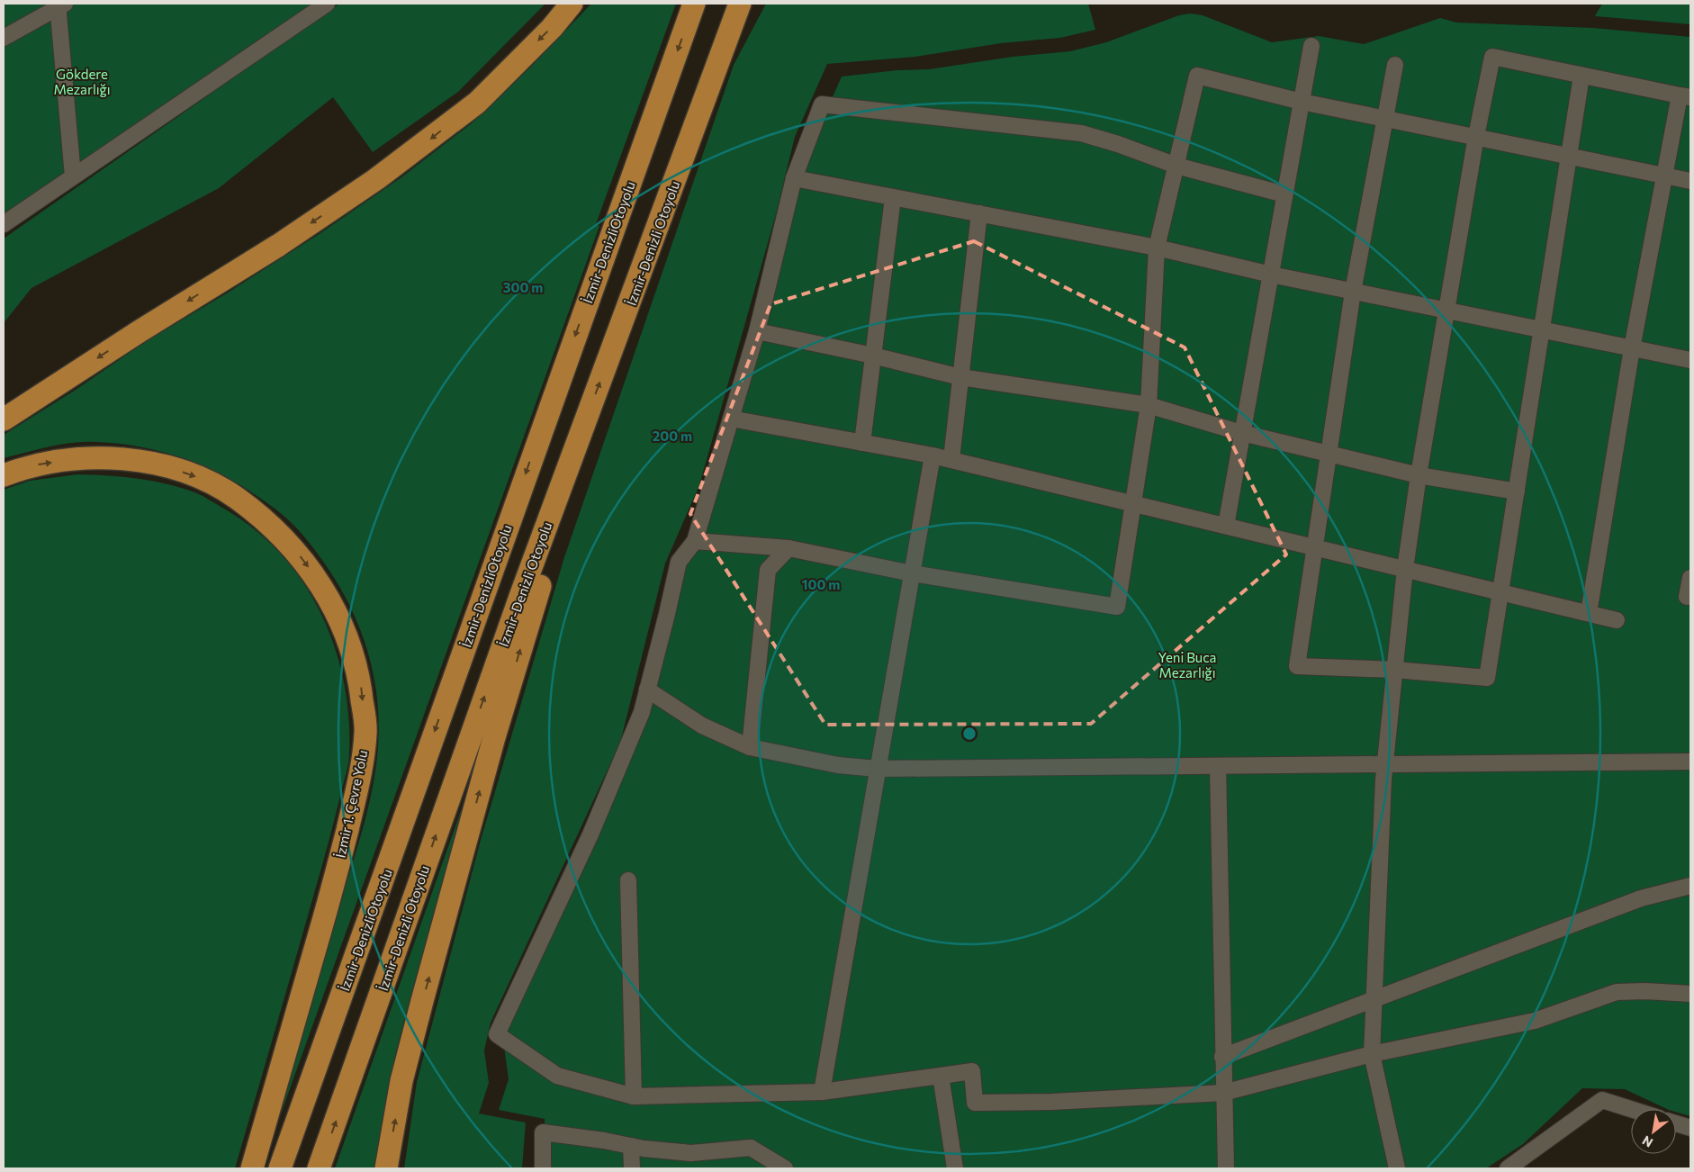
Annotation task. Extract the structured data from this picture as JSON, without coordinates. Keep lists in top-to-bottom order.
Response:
{
  "streets": {
    "highway": ["İzmir-DenizliOtoyolu", "İzmir-Denizli Otoyolu", "İzmir 1. Çevre Yolu"]
  },
  "parks": ["Gökdere Mezarlığı", "Yeni Buca Mezarlığı"],
  "north": "bottom left",
  "rings": ["300 m", "200 m", "100 m"]
}
